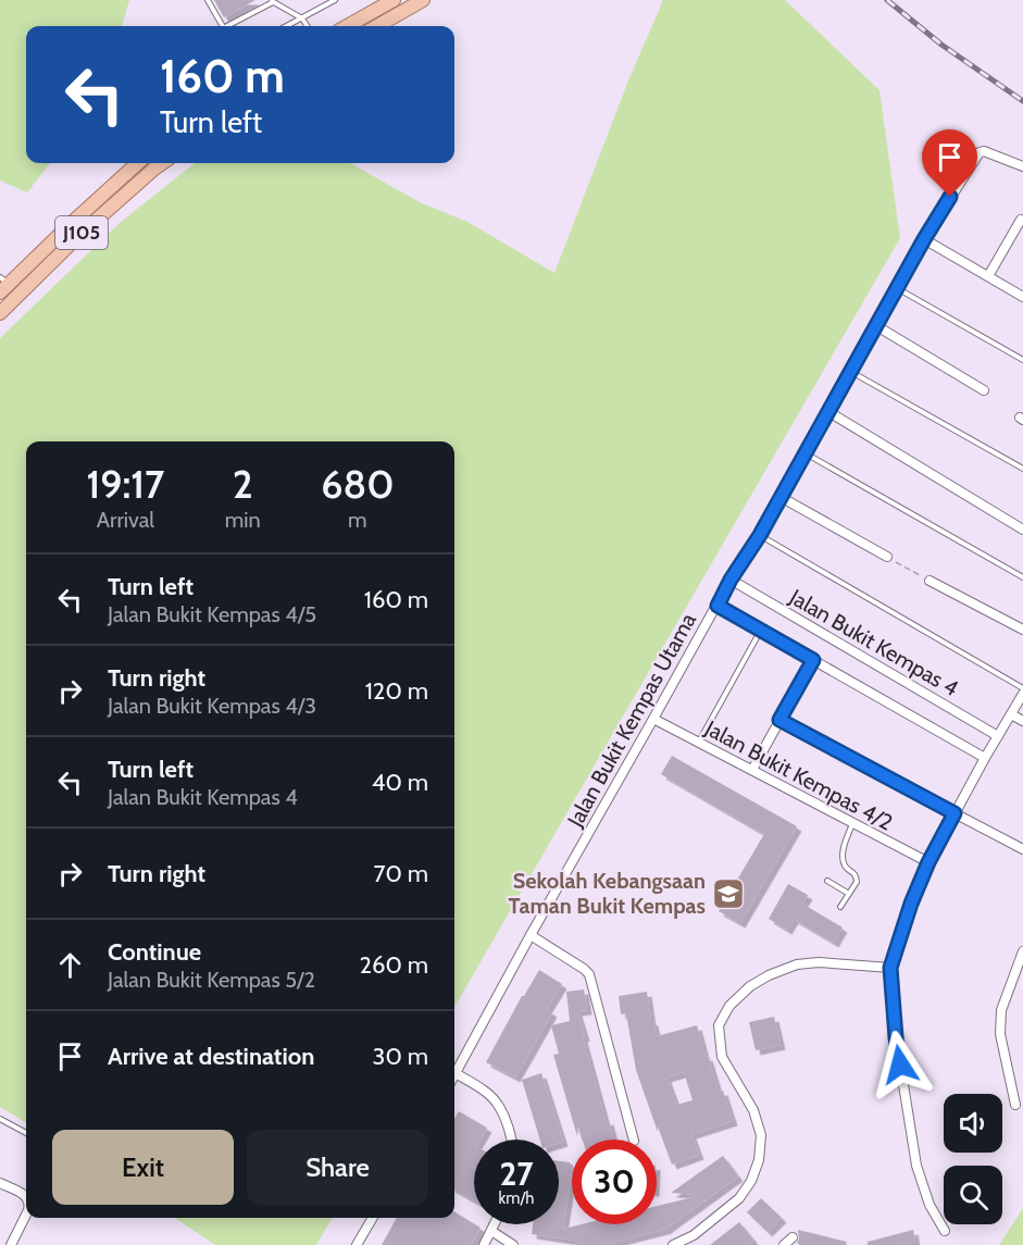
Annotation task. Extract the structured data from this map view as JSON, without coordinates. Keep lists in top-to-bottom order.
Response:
{
  "streets": {
    "main road": ["J105"],
    "street": ["Jalan Bukit Kempas 4", "Jalan Bukit Kempas Utama", "Jalan Bukit Kempas 4/2"]
  },
  "crossings": [
    ["Jalan Bukit Kempas 4", "Jalan Bukit Kempas Utama"],
    ["Jalan Bukit Kempas Utama", "Jalan Bukit Kempas 4/2"]
  ],
  "places": {
    "school or university": ["Sekolah Kebangsaan Taman Bukit Kempas"]
  },
  "page": {
    "turn": ["160 m", "Turn left"],
    "eta": [
      "19:17",
      "Arrival",
      "2",
      "min",
      "680",
      "m"
    ],
    "list": [
      {
        "name": "Turn left",
        "note": "Jalan Bukit Kempas 4/5",
        "value": "160 m"
      },
      {
        "name": "Turn right",
        "note": "Jalan Bukit Kempas 4/3",
        "value": "120 m"
      },
      {
        "name": "Turn left",
        "note": "Jalan Bukit Kempas 4",
        "value": "40 m"
      },
      {
        "name": "Turn right",
        "value": "70 m"
      },
      {
        "name": "Continue",
        "note": "Jalan Bukit Kempas 5/2",
        "value": "260 m"
      },
      {
        "name": "Arrive at destination",
        "value": "30 m"
      }
    ],
    "buttons": ["Exit", "Share"],
    "speed": "27 km/h",
    "limit": "30"
  }
}
